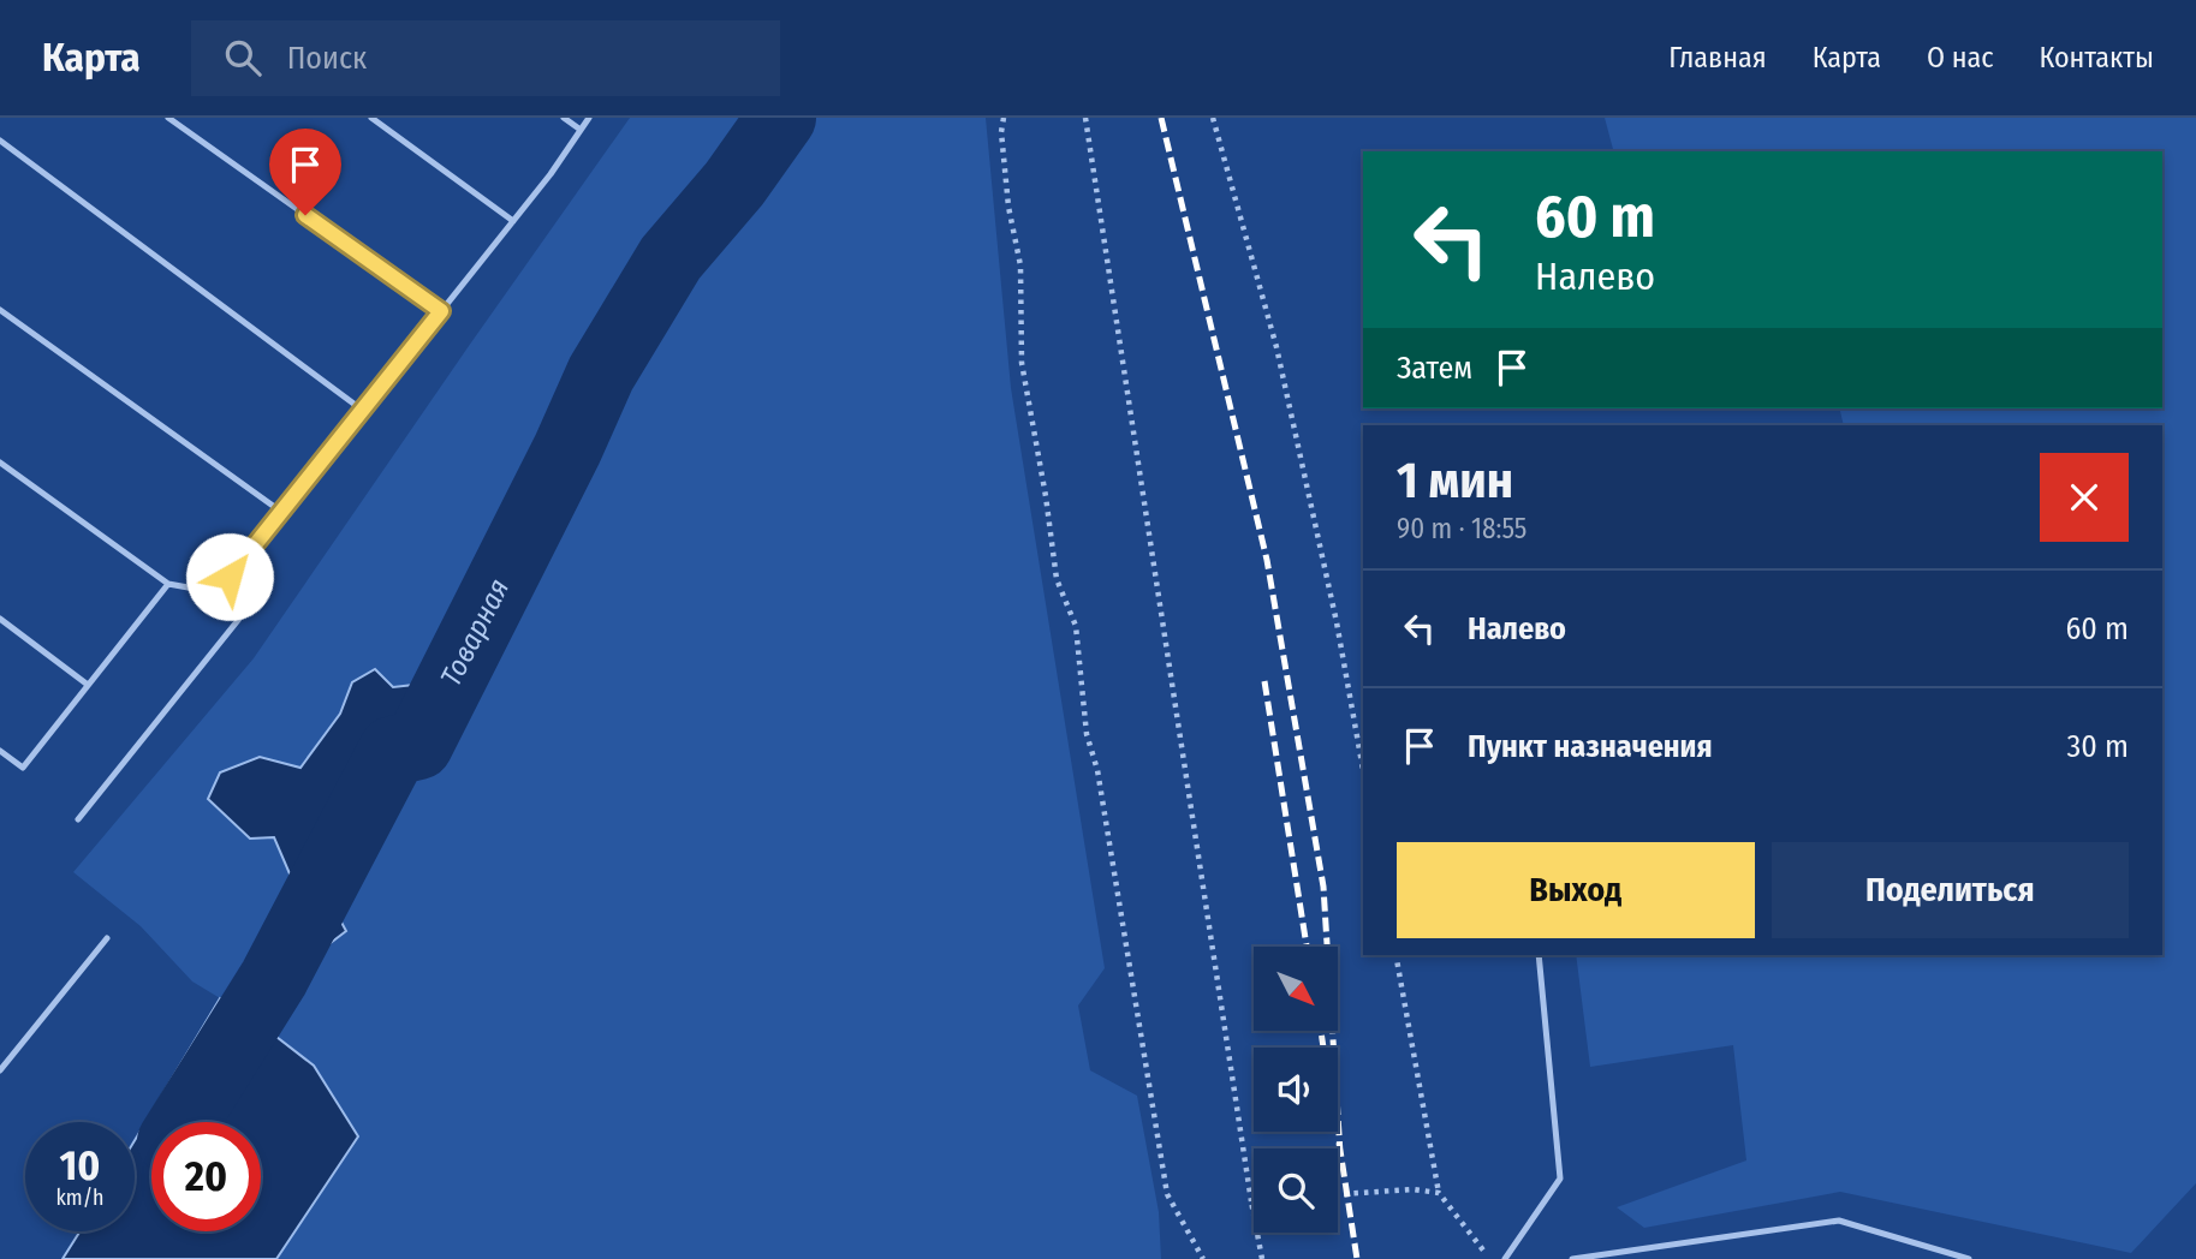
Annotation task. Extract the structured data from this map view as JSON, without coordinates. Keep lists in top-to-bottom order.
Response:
{
  "water": ["Товарная"],
  "north": "bottom right",
  "page": {
    "header": "Карта",
    "search": "Поиск",
    "nav": [
      "Главная",
      "Карта",
      "О нас",
      "Контакты"
    ],
    "turn": ["60 m", "Налево"],
    "then": "Затем",
    "heading": ["1 мин", "90 m · 18:55"],
    "list": [
      {
        "name": "Налево",
        "value": "60 m"
      },
      {
        "name": "Пункт назначения",
        "value": "30 m"
      }
    ],
    "buttons": ["Выход", "Поделиться"],
    "speed": "10 km/h",
    "limit": "20"
  }
}
